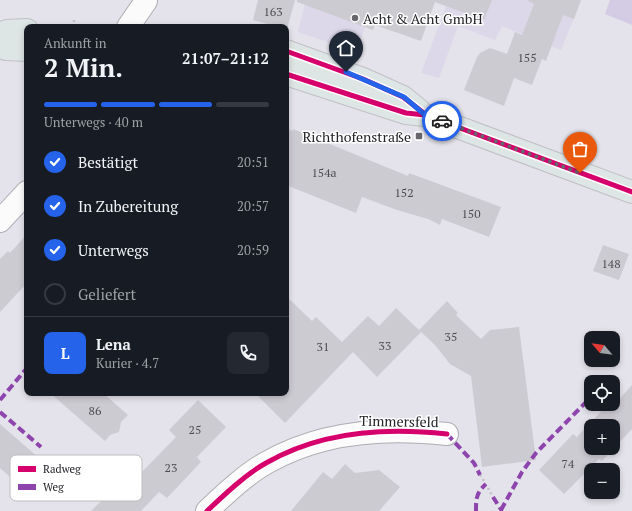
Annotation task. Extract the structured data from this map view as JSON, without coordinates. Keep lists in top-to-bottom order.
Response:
{
  "streets": {
    "street": ["Timmersfeld"]
  },
  "places": {
    "other": ["Acht & Acht GmbH"],
    "transit": ["Richthofenstraße"]
  },
  "house_numbers": [
    "163",
    "155",
    "154a",
    "152",
    "150",
    "148",
    "35",
    "33",
    "31",
    "86",
    "25",
    "74",
    "23"
  ],
  "legend": ["Radweg", "Weg"],
  "north": "top left",
  "page": {
    "heading": ["2 Min.", "Ankunft in", "21:07–21:12"],
    "panel": ["Lena", "Kurier · 4.7"],
    "bar": "Unterwegs · 40 m",
    "list": [
      ["Bestätigt", "20:51"],
      ["In Zubereitung", "20:57"],
      ["Unterwegs", "20:59"],
      "Geliefert"
    ],
    "map_buttons": ["+", "−"],
    "round": "L"
  }
}
